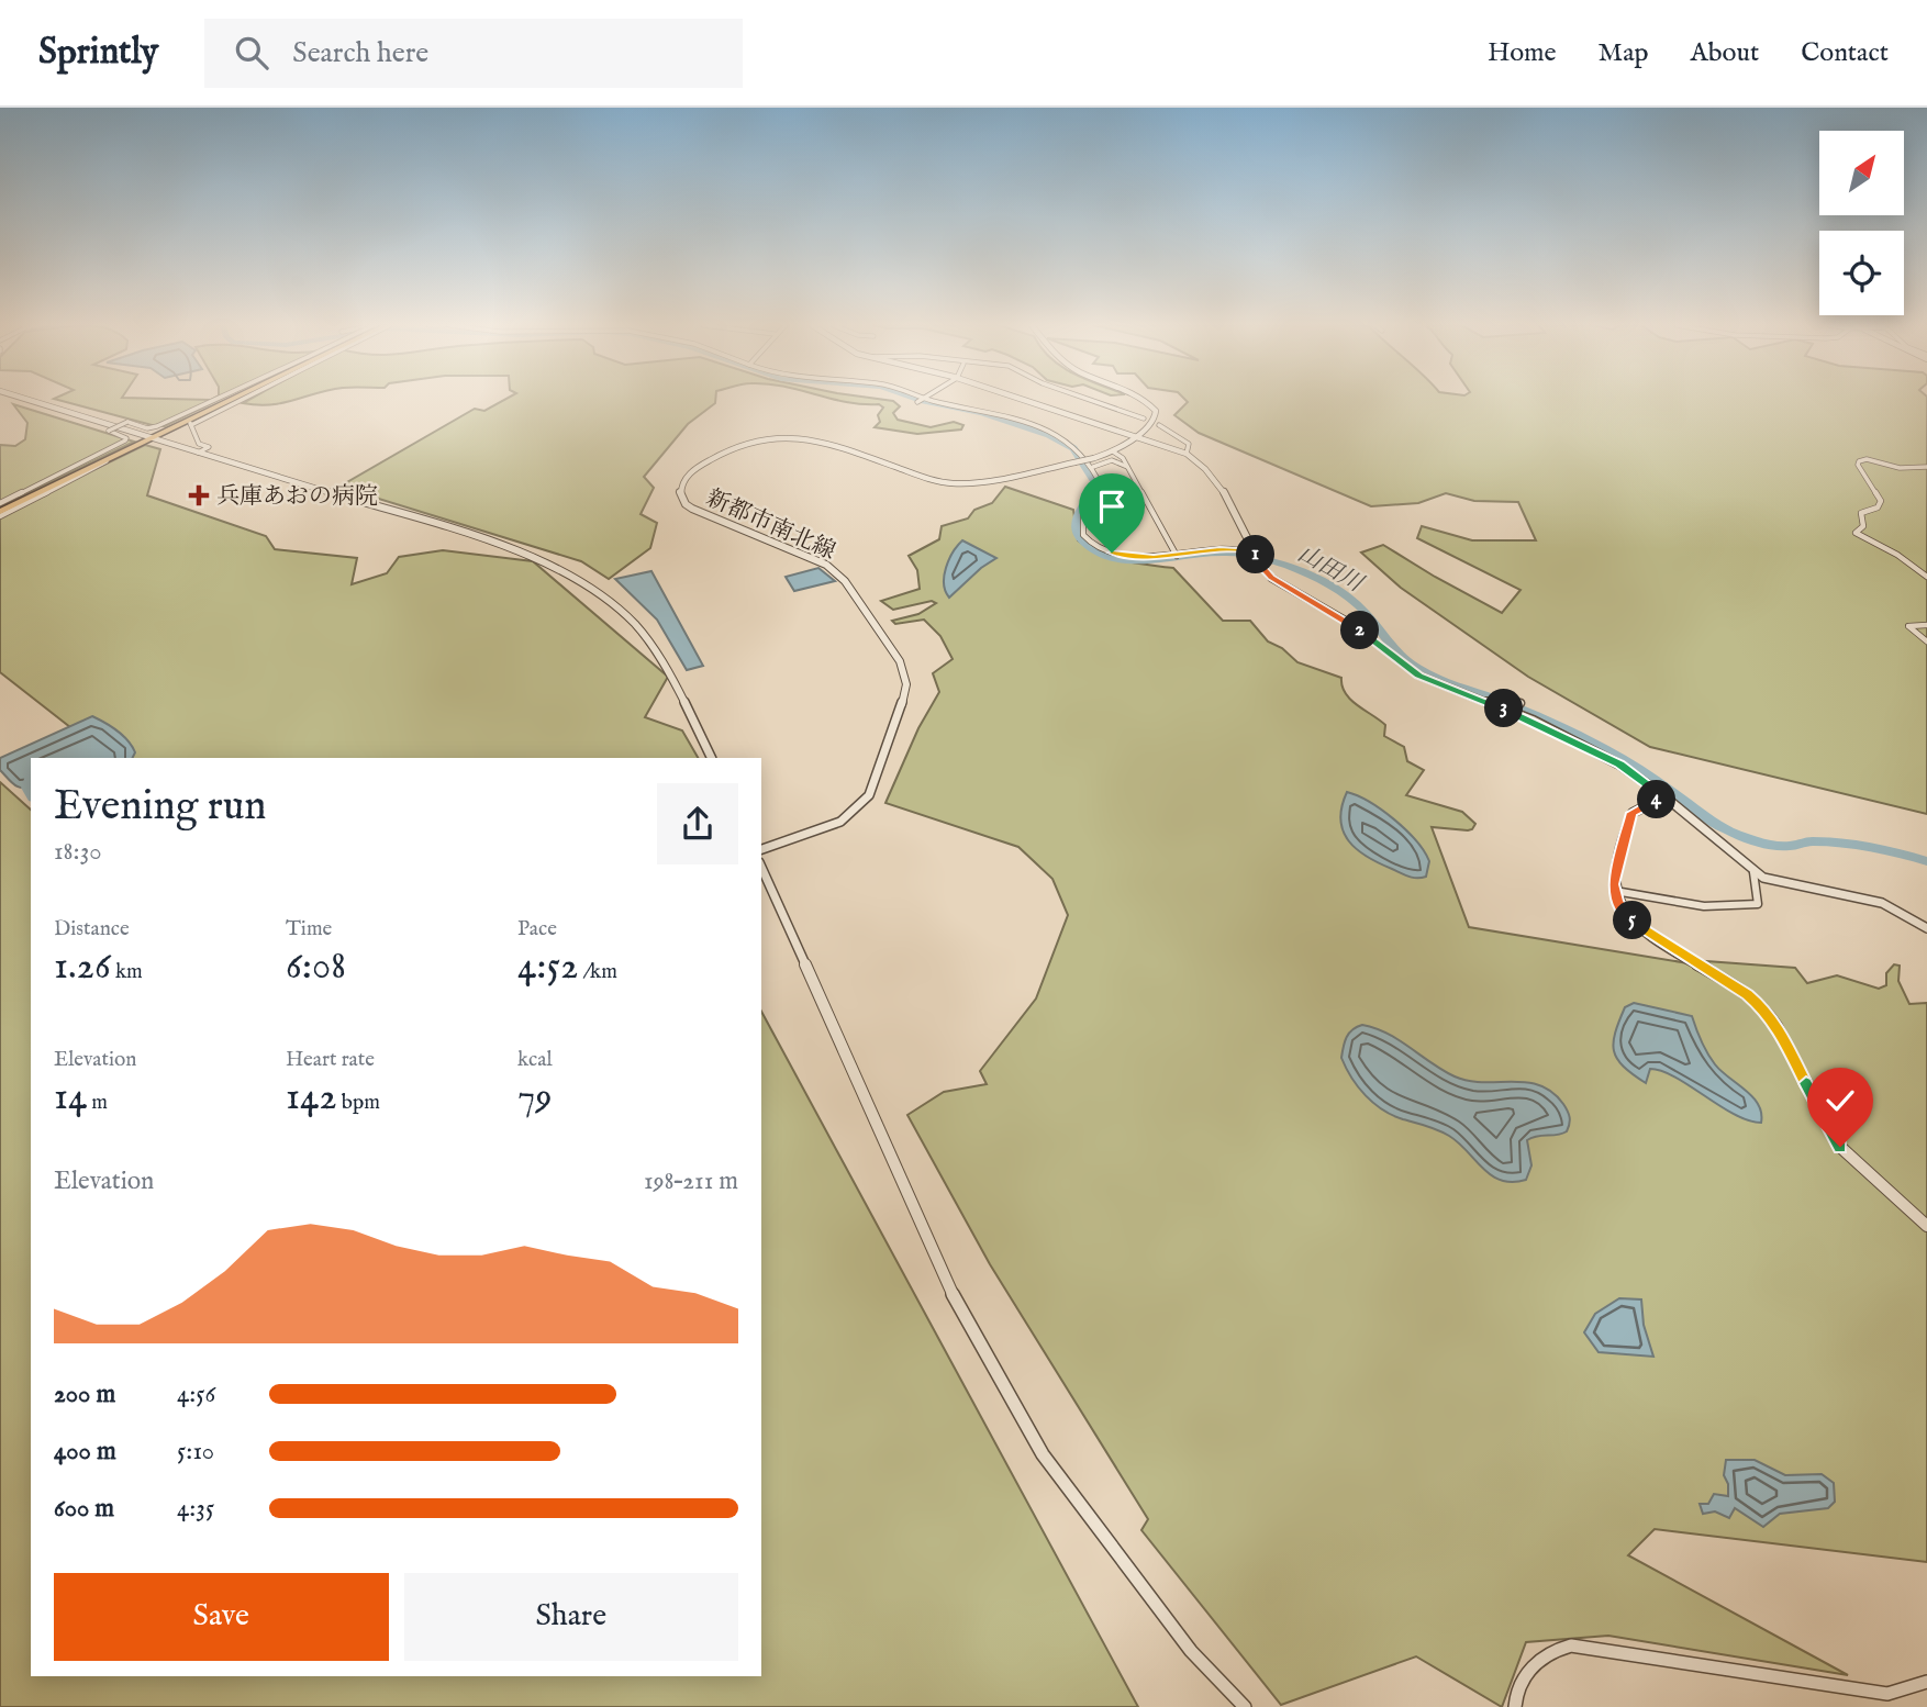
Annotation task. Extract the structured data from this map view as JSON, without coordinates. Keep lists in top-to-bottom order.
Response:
{
  "streets": {
    "street": ["新都市南北線"]
  },
  "water": ["山田川"],
  "places": {
    "health": ["兵庫あおの病院"]
  },
  "north": "top right",
  "page": {
    "header": "Sprintly",
    "search": "Search here",
    "nav": [
      "Home",
      "Map",
      "About",
      "Contact"
    ],
    "pins": [
      "1",
      "2",
      "3",
      "4",
      "5"
    ],
    "heading": ["Evening run", "18:30"],
    "stats": [
      ["Distance", "1.26 km"],
      ["Time", "6:08"],
      ["Pace", "4:52 /km"],
      ["Elevation", "14 m"],
      ["Heart rate", "142 bpm"],
      ["kcal", "79"]
    ],
    "chart": ["Elevation", "198–211 m"],
    "list": [
      {
        "name": "200 m",
        "note": "4:56"
      },
      {
        "name": "400 m",
        "note": "5:10"
      },
      {
        "name": "600 m",
        "note": "4:35"
      }
    ],
    "buttons": ["Save", "Share"]
  }
}
